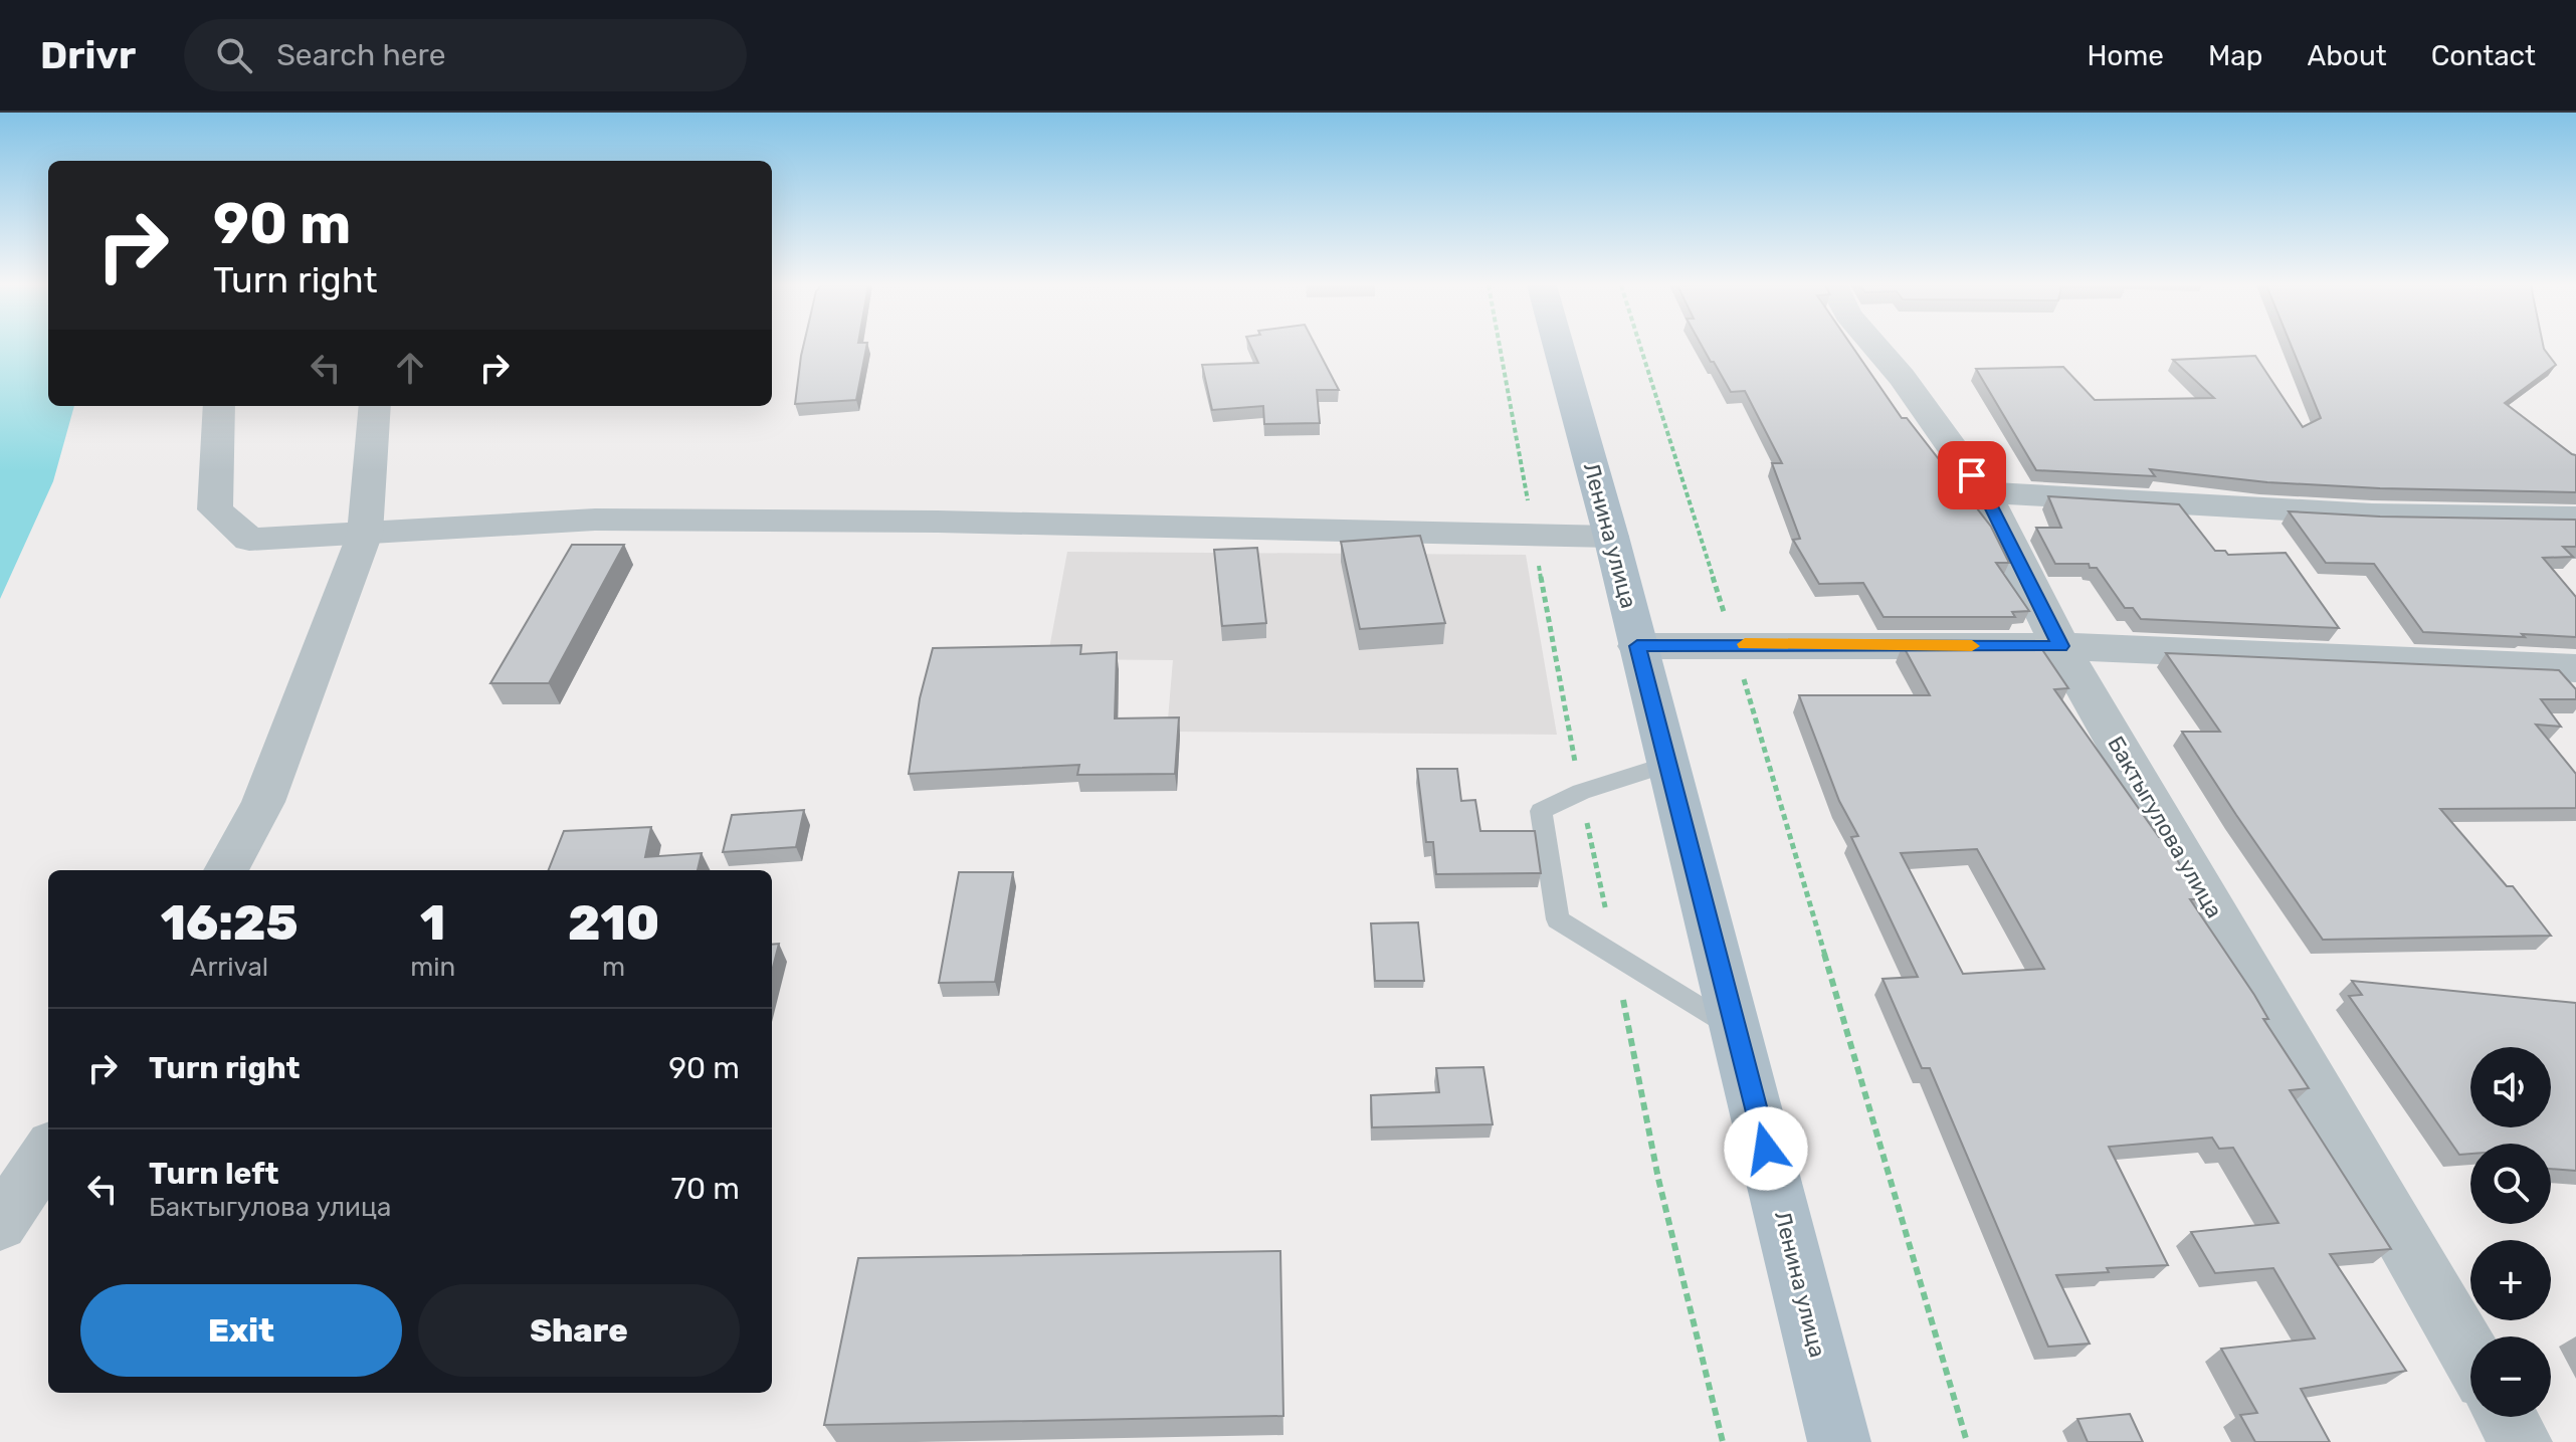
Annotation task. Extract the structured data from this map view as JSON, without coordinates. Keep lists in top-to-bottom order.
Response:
{
  "streets": {
    "main road": ["Ленина улица"],
    "street": ["Бактыгулова улица"]
  },
  "page": {
    "header": "Drivr",
    "search": "Search here",
    "nav": [
      "Home",
      "Map",
      "About",
      "Contact"
    ],
    "turn": ["90 m", "Turn right"],
    "eta": [
      "16:25",
      "Arrival",
      "1",
      "min",
      "210",
      "m"
    ],
    "list": [
      {
        "name": "Turn right",
        "value": "90 m"
      },
      {
        "name": "Turn left",
        "note": "Бактыгулова улица",
        "value": "70 m"
      }
    ],
    "map_buttons": ["+", "−"],
    "buttons": ["Exit", "Share"]
  }
}
